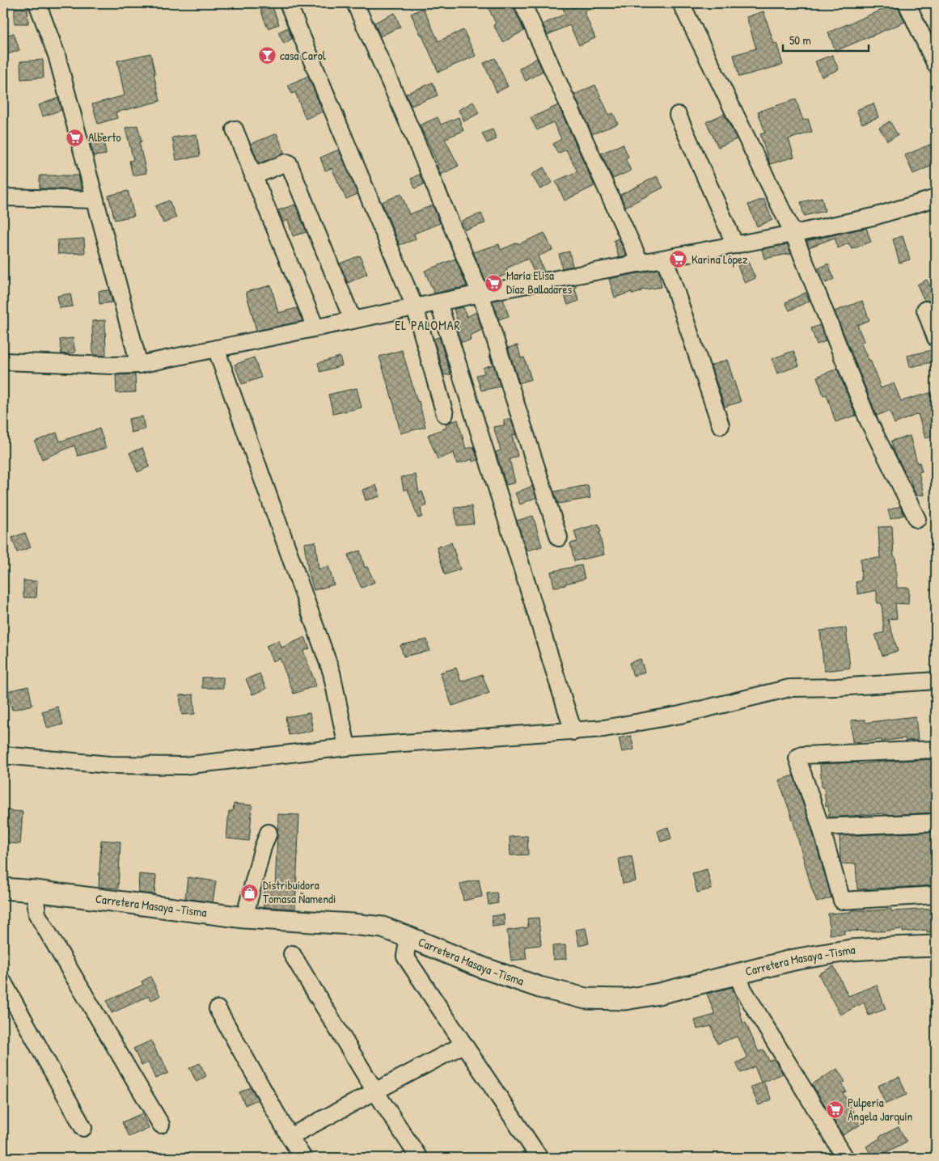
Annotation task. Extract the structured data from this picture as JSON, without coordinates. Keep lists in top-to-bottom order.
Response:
{
  "streets": {
    "main road": ["Carretera Masaya -Tisma"]
  },
  "districts": ["EL PALOMAR"],
  "places": {
    "bar": ["casa Carol"],
    "supermarket": [
      "Alberto",
      "Karina López",
      "María Elisa Díaz Balladares",
      "Pulpería Ángela Jarquín"
    ],
    "shop": ["Distribuidora Tomasa Ñamendi"]
  },
  "scale_bar": "50 m"
}
